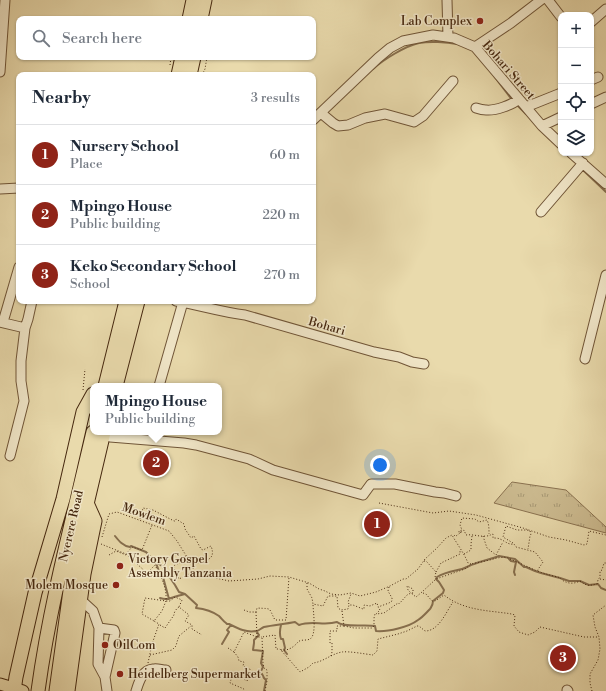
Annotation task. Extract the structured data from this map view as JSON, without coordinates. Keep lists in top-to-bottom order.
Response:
{
  "streets": {
    "highway": ["Nyerere Road"],
    "street": ["Bohari Street", "Bohari"],
    "path": ["Mowlem"]
  },
  "places": [
    "Lab Complex",
    "Victory Gospel Assembly Tanzania",
    "Molem Mosque",
    "OilCom",
    "Heidelberg Supermarket"
  ],
  "page": {
    "map_buttons": ["+", "−"],
    "search": "Search here",
    "heading": ["Nearby", "3 results"],
    "list": [
      {
        "mark": "1",
        "name": "Nursery School",
        "note": "Place",
        "value": "60 m"
      },
      {
        "mark": "2",
        "name": "Mpingo House",
        "note": "Public building",
        "value": "220 m"
      },
      {
        "mark": "3",
        "name": "Keko Secondary School",
        "note": "School",
        "value": "270 m"
      }
    ],
    "popup": ["Mpingo House", "Public building"],
    "pins": ["2", "1", "3"]
  }
}
